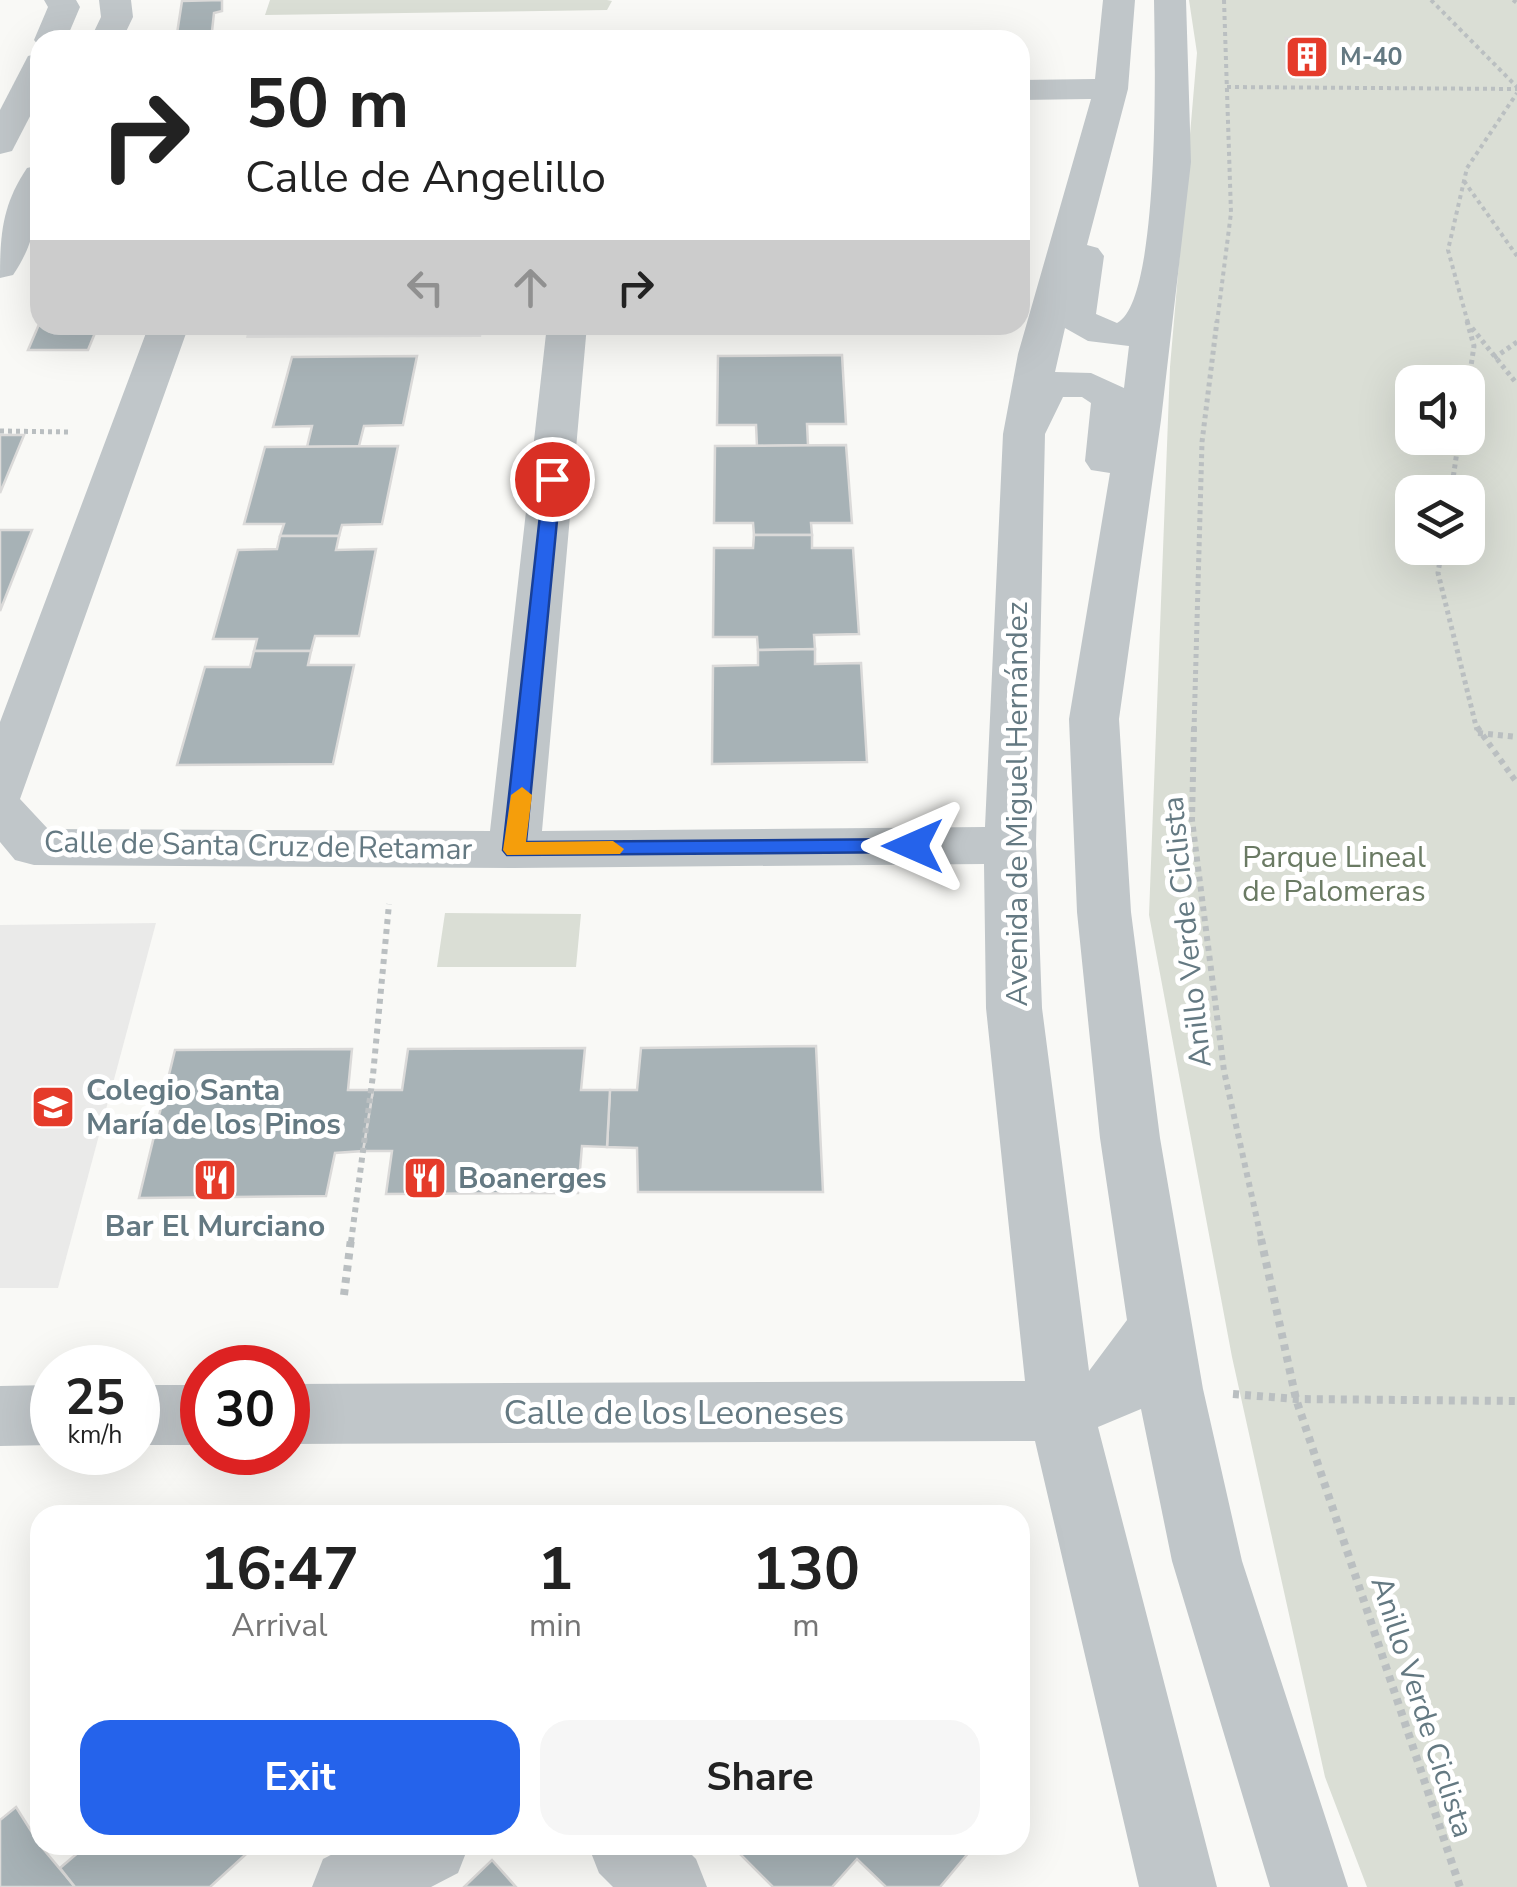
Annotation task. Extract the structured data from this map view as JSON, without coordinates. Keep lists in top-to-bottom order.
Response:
{
  "streets": {
    "street": ["Avenida de Miguel Hernández", "Calle de Santa Cruz de Retamar", "Calle de los Leoneses"],
    "path": ["Anillo Verde Ciclista"]
  },
  "crossings": [
    ["Avenida de Miguel Hernández", "Calle de Santa Cruz de Retamar"],
    ["Avenida de Miguel Hernández", "Calle de los Leoneses"]
  ],
  "parks": ["Parque Lineal de Palomeras"],
  "places": {
    "building": ["M-40"],
    "school or university": ["Colegio Santa María de los Pinos"],
    "restaurant": ["Boanerges", "Bar El Murciano"]
  },
  "page": {
    "turn": ["50 m", "Calle de Angelillo"],
    "speed": "25 km/h",
    "limit": "30",
    "eta": [
      "16:47",
      "Arrival",
      "1",
      "min",
      "130",
      "m"
    ],
    "buttons": ["Exit", "Share"]
  }
}
